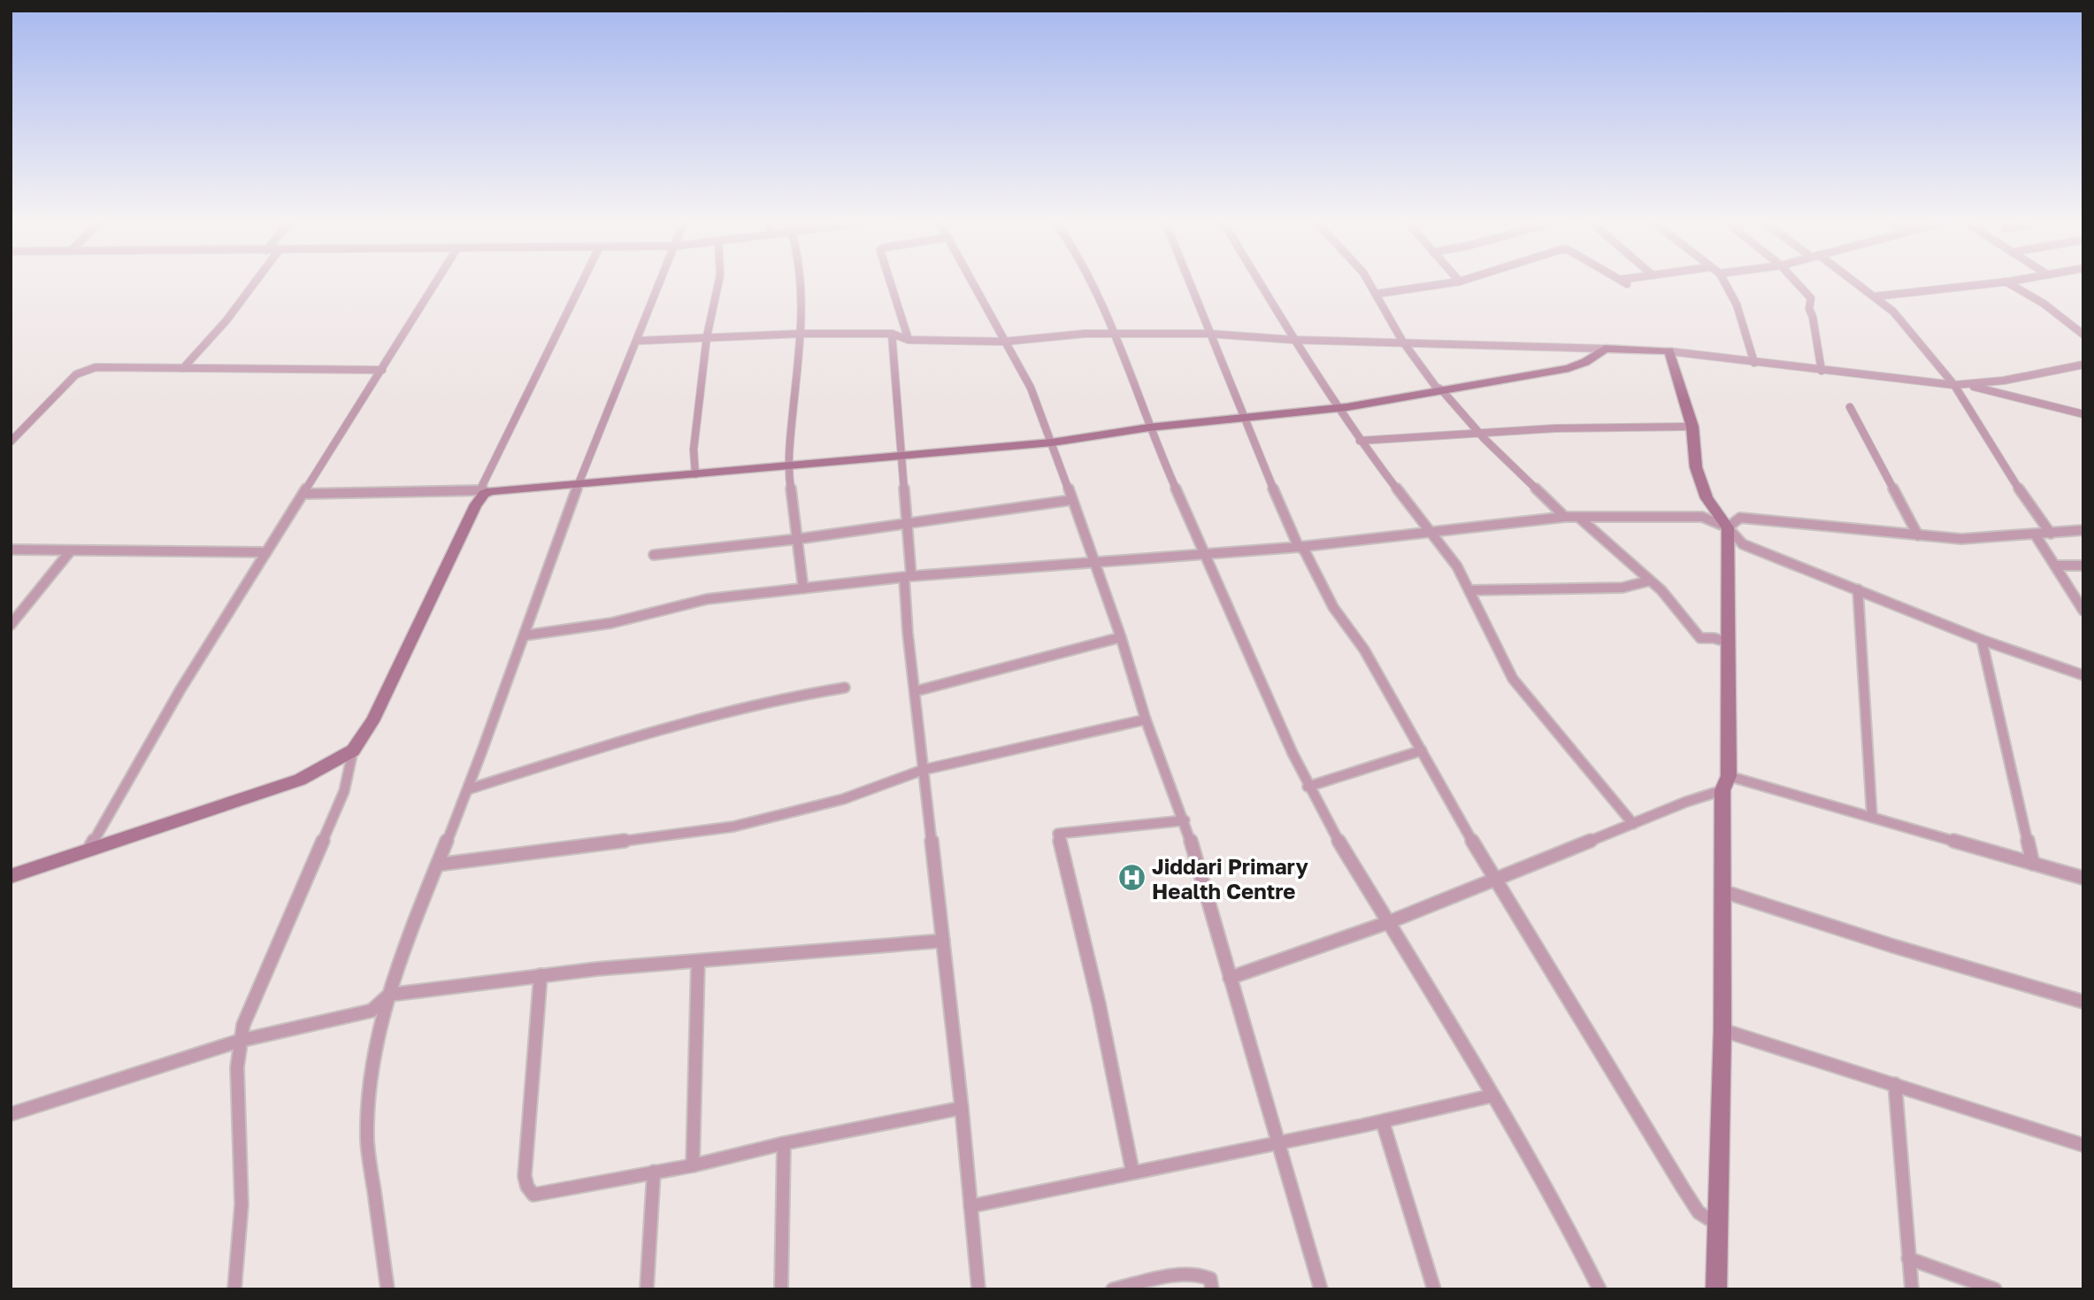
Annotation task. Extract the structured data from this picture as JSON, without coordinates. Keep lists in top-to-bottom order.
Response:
{
  "places": {
    "hospital": ["Jiddari Primary Health Centre"]
  }
}
